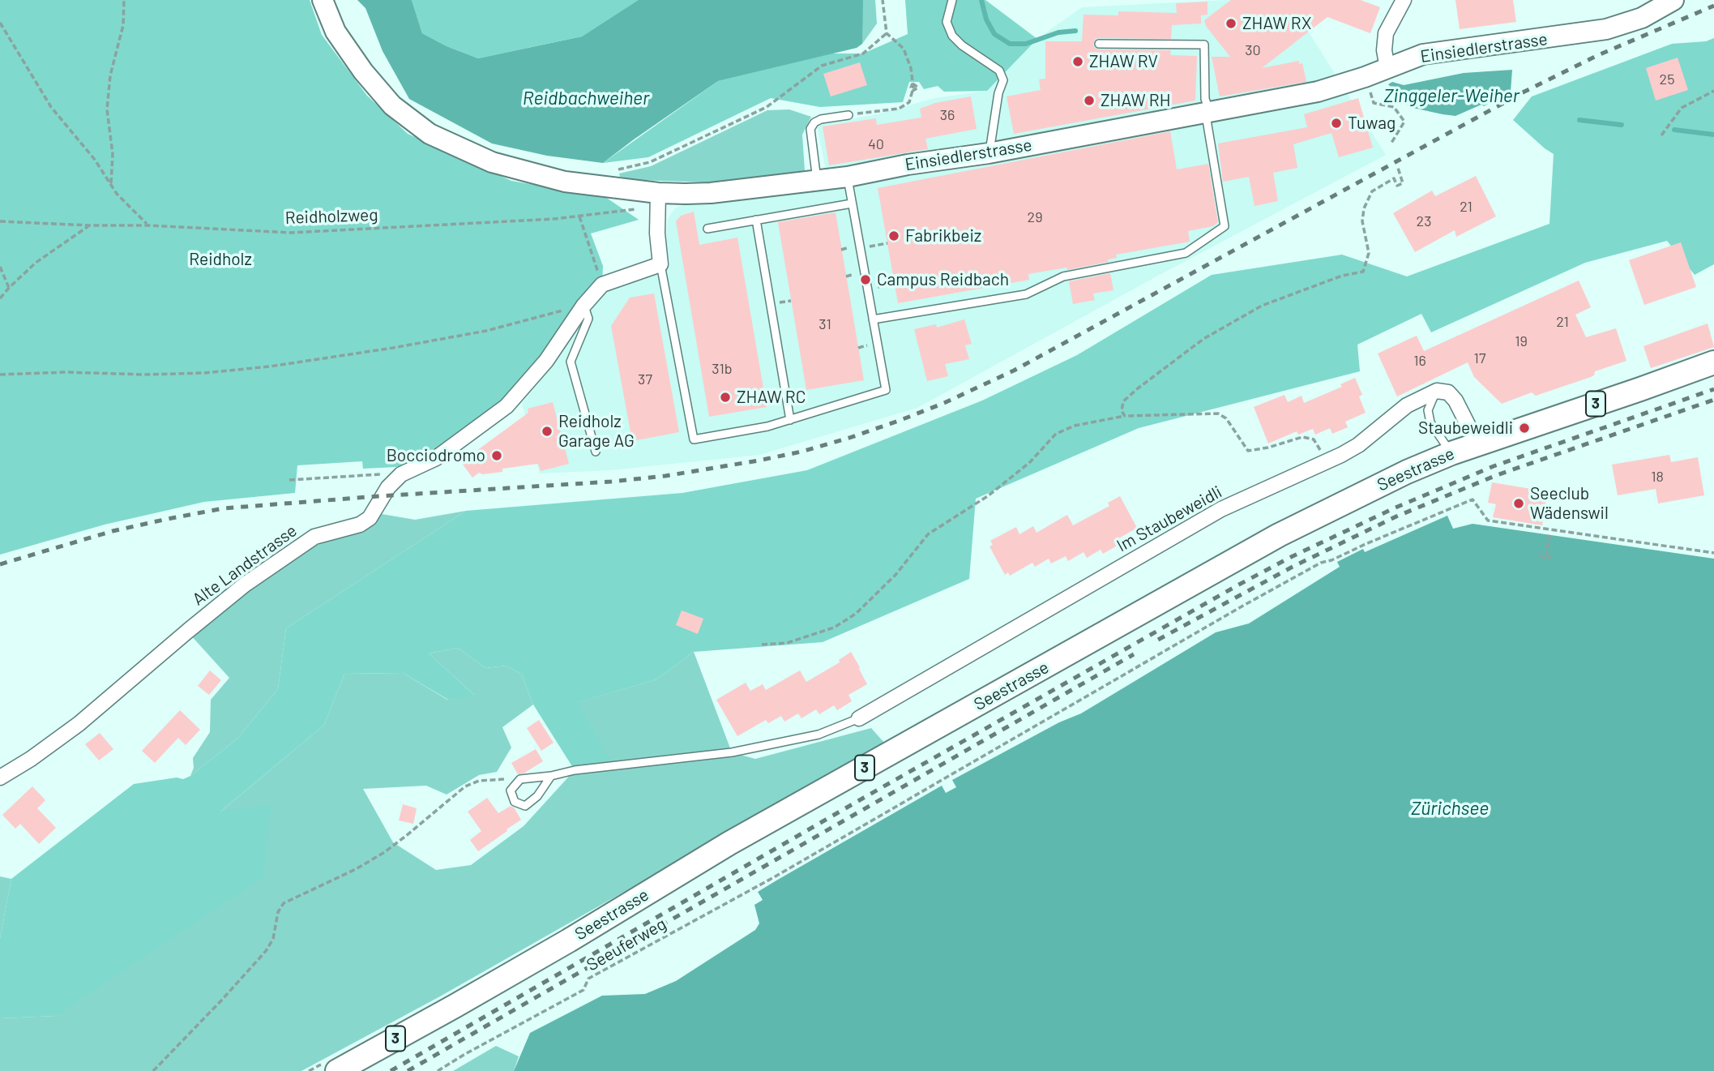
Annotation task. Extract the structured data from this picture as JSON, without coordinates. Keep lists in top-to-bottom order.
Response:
{
  "streets": {
    "main road": ["Einsiedlerstrasse", "3", "Seestrasse"],
    "street": ["Im Staubeweidli", "Alte Landstrasse"],
    "path": ["Reidholzweg", "Seeuferweg"]
  },
  "crossings": [
    ["Einsiedlerstrasse", "Reidholzweg"]
  ],
  "water": ["Zinggeler-Weiher", "Reidbachweiher", "Zürichsee"],
  "parks": ["Reidholz"],
  "places": [
    "ZHAW RX",
    "ZHAW RV",
    "ZHAW RH",
    "Tuwag",
    "Fabrikbeiz",
    "Campus Reidbach",
    "ZHAW RC",
    "Staubeweidli",
    "Reidholz Garage AG",
    "Bocciodromo",
    "Seeclub Wädenswil"
  ],
  "house_numbers": [
    "30",
    "25",
    "36",
    "40",
    "21",
    "29",
    "23",
    "21",
    "31",
    "19",
    "17",
    "16",
    "31b",
    "37",
    "18"
  ]
}
